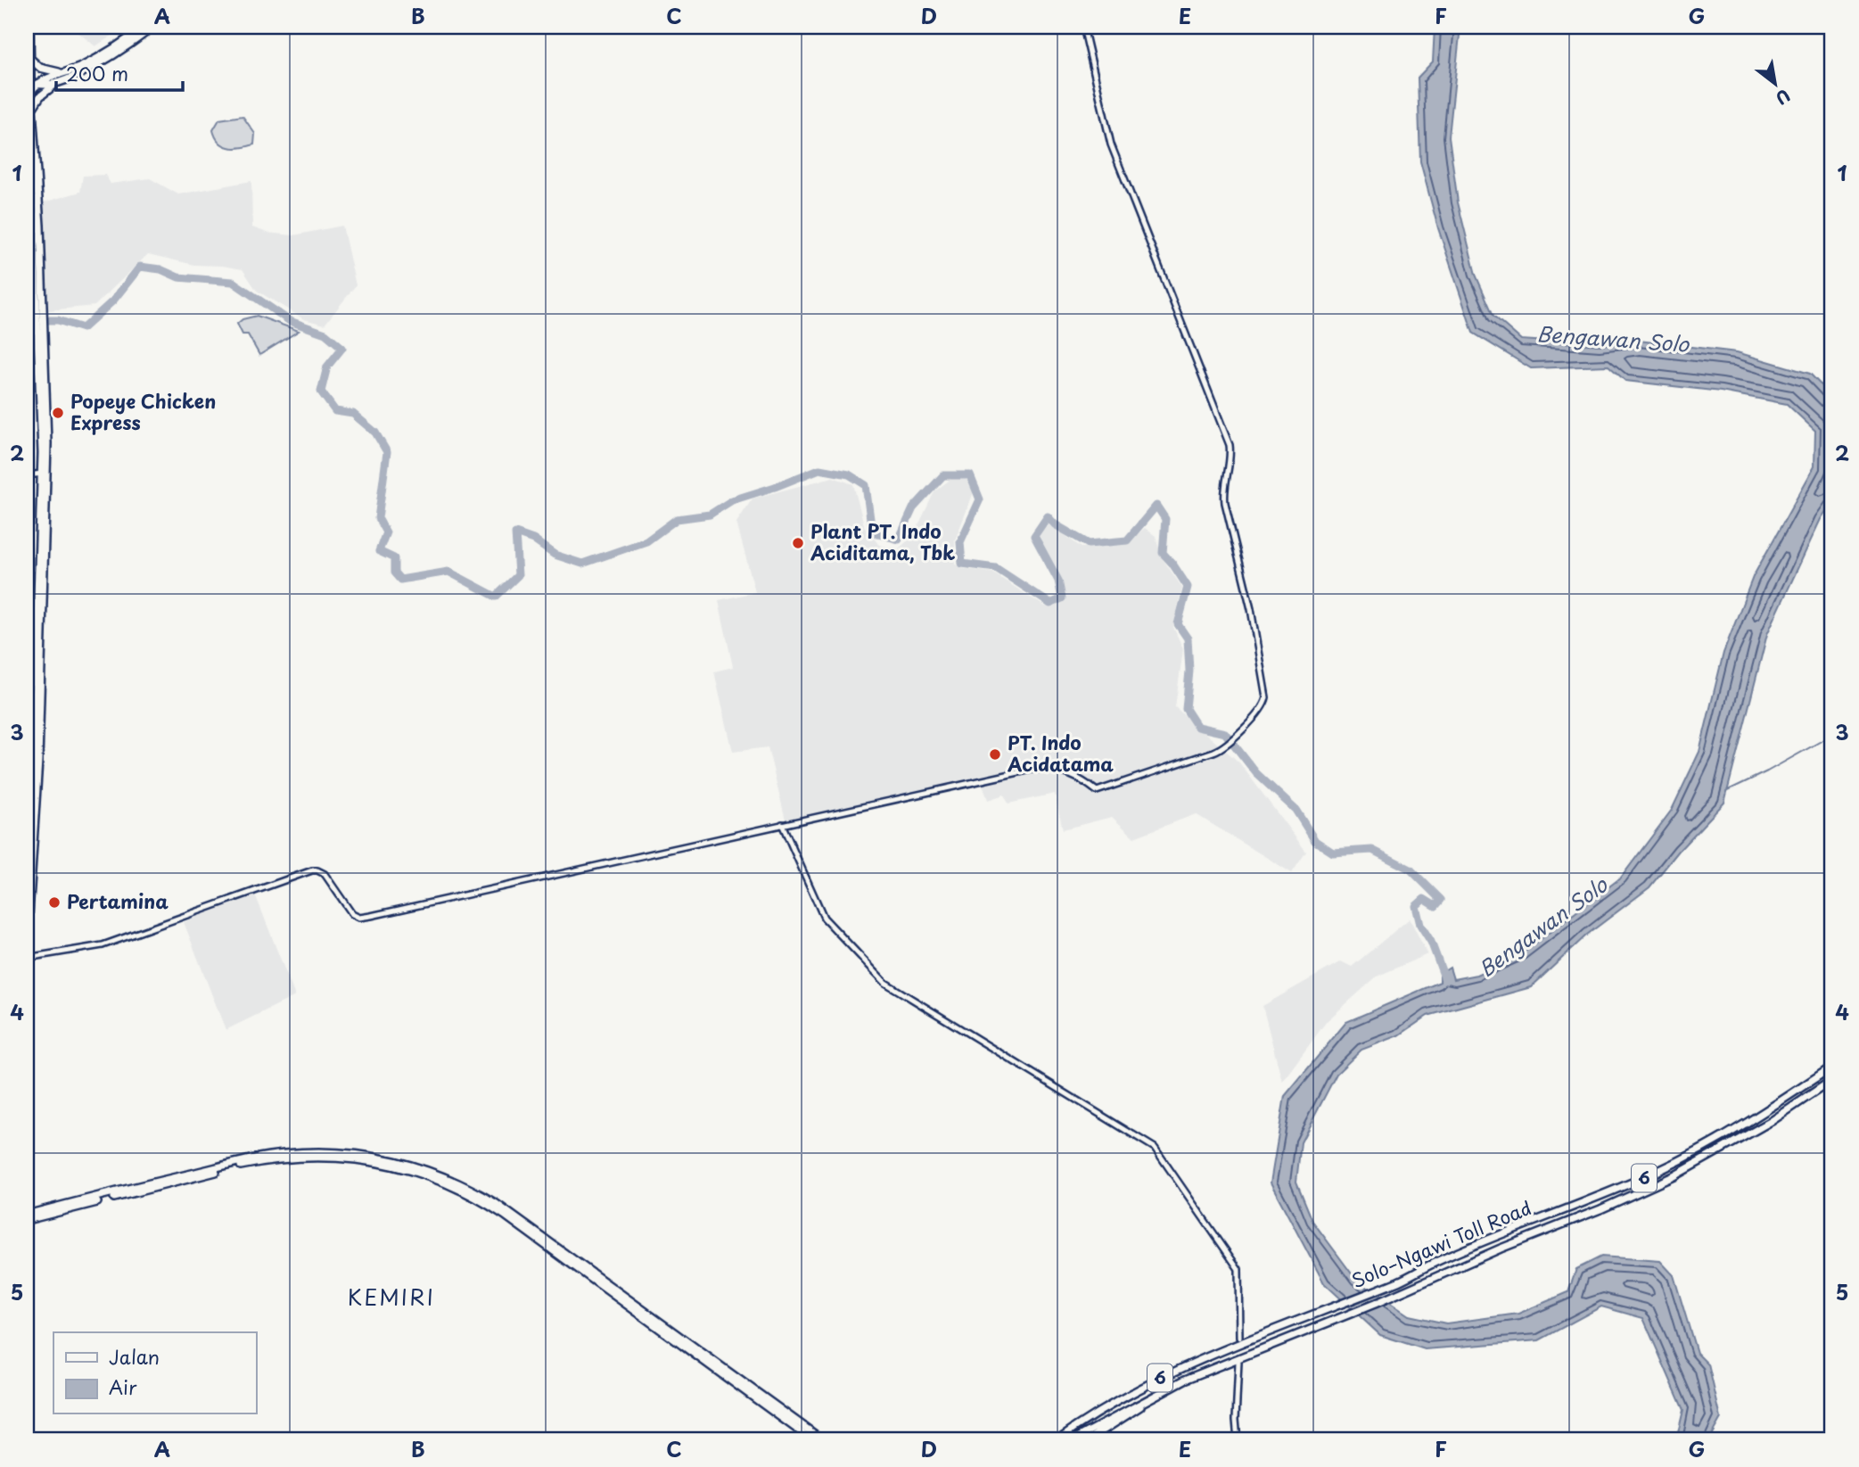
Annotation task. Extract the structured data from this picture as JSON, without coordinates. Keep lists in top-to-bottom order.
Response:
{
  "streets": {
    "highway": ["6", "Solo–Ngawi Toll Road"]
  },
  "districts": ["KEMIRI"],
  "water": ["Bengawan Solo"],
  "places": [
    "Popeye Chicken Express",
    "Plant PT. Indo Aciditama, Tbk",
    "PT. Indo Acidatama",
    "Pertamina"
  ],
  "legend": ["Jalan", "Air"],
  "scale_bar": "200 m",
  "north": "bottom right",
  "grid": {
    "columns": [
      "A",
      "B",
      "C",
      "D",
      "E",
      "F",
      "G"
    ],
    "rows": [
      "1",
      "2",
      "3",
      "4",
      "5"
    ]
  }
}
